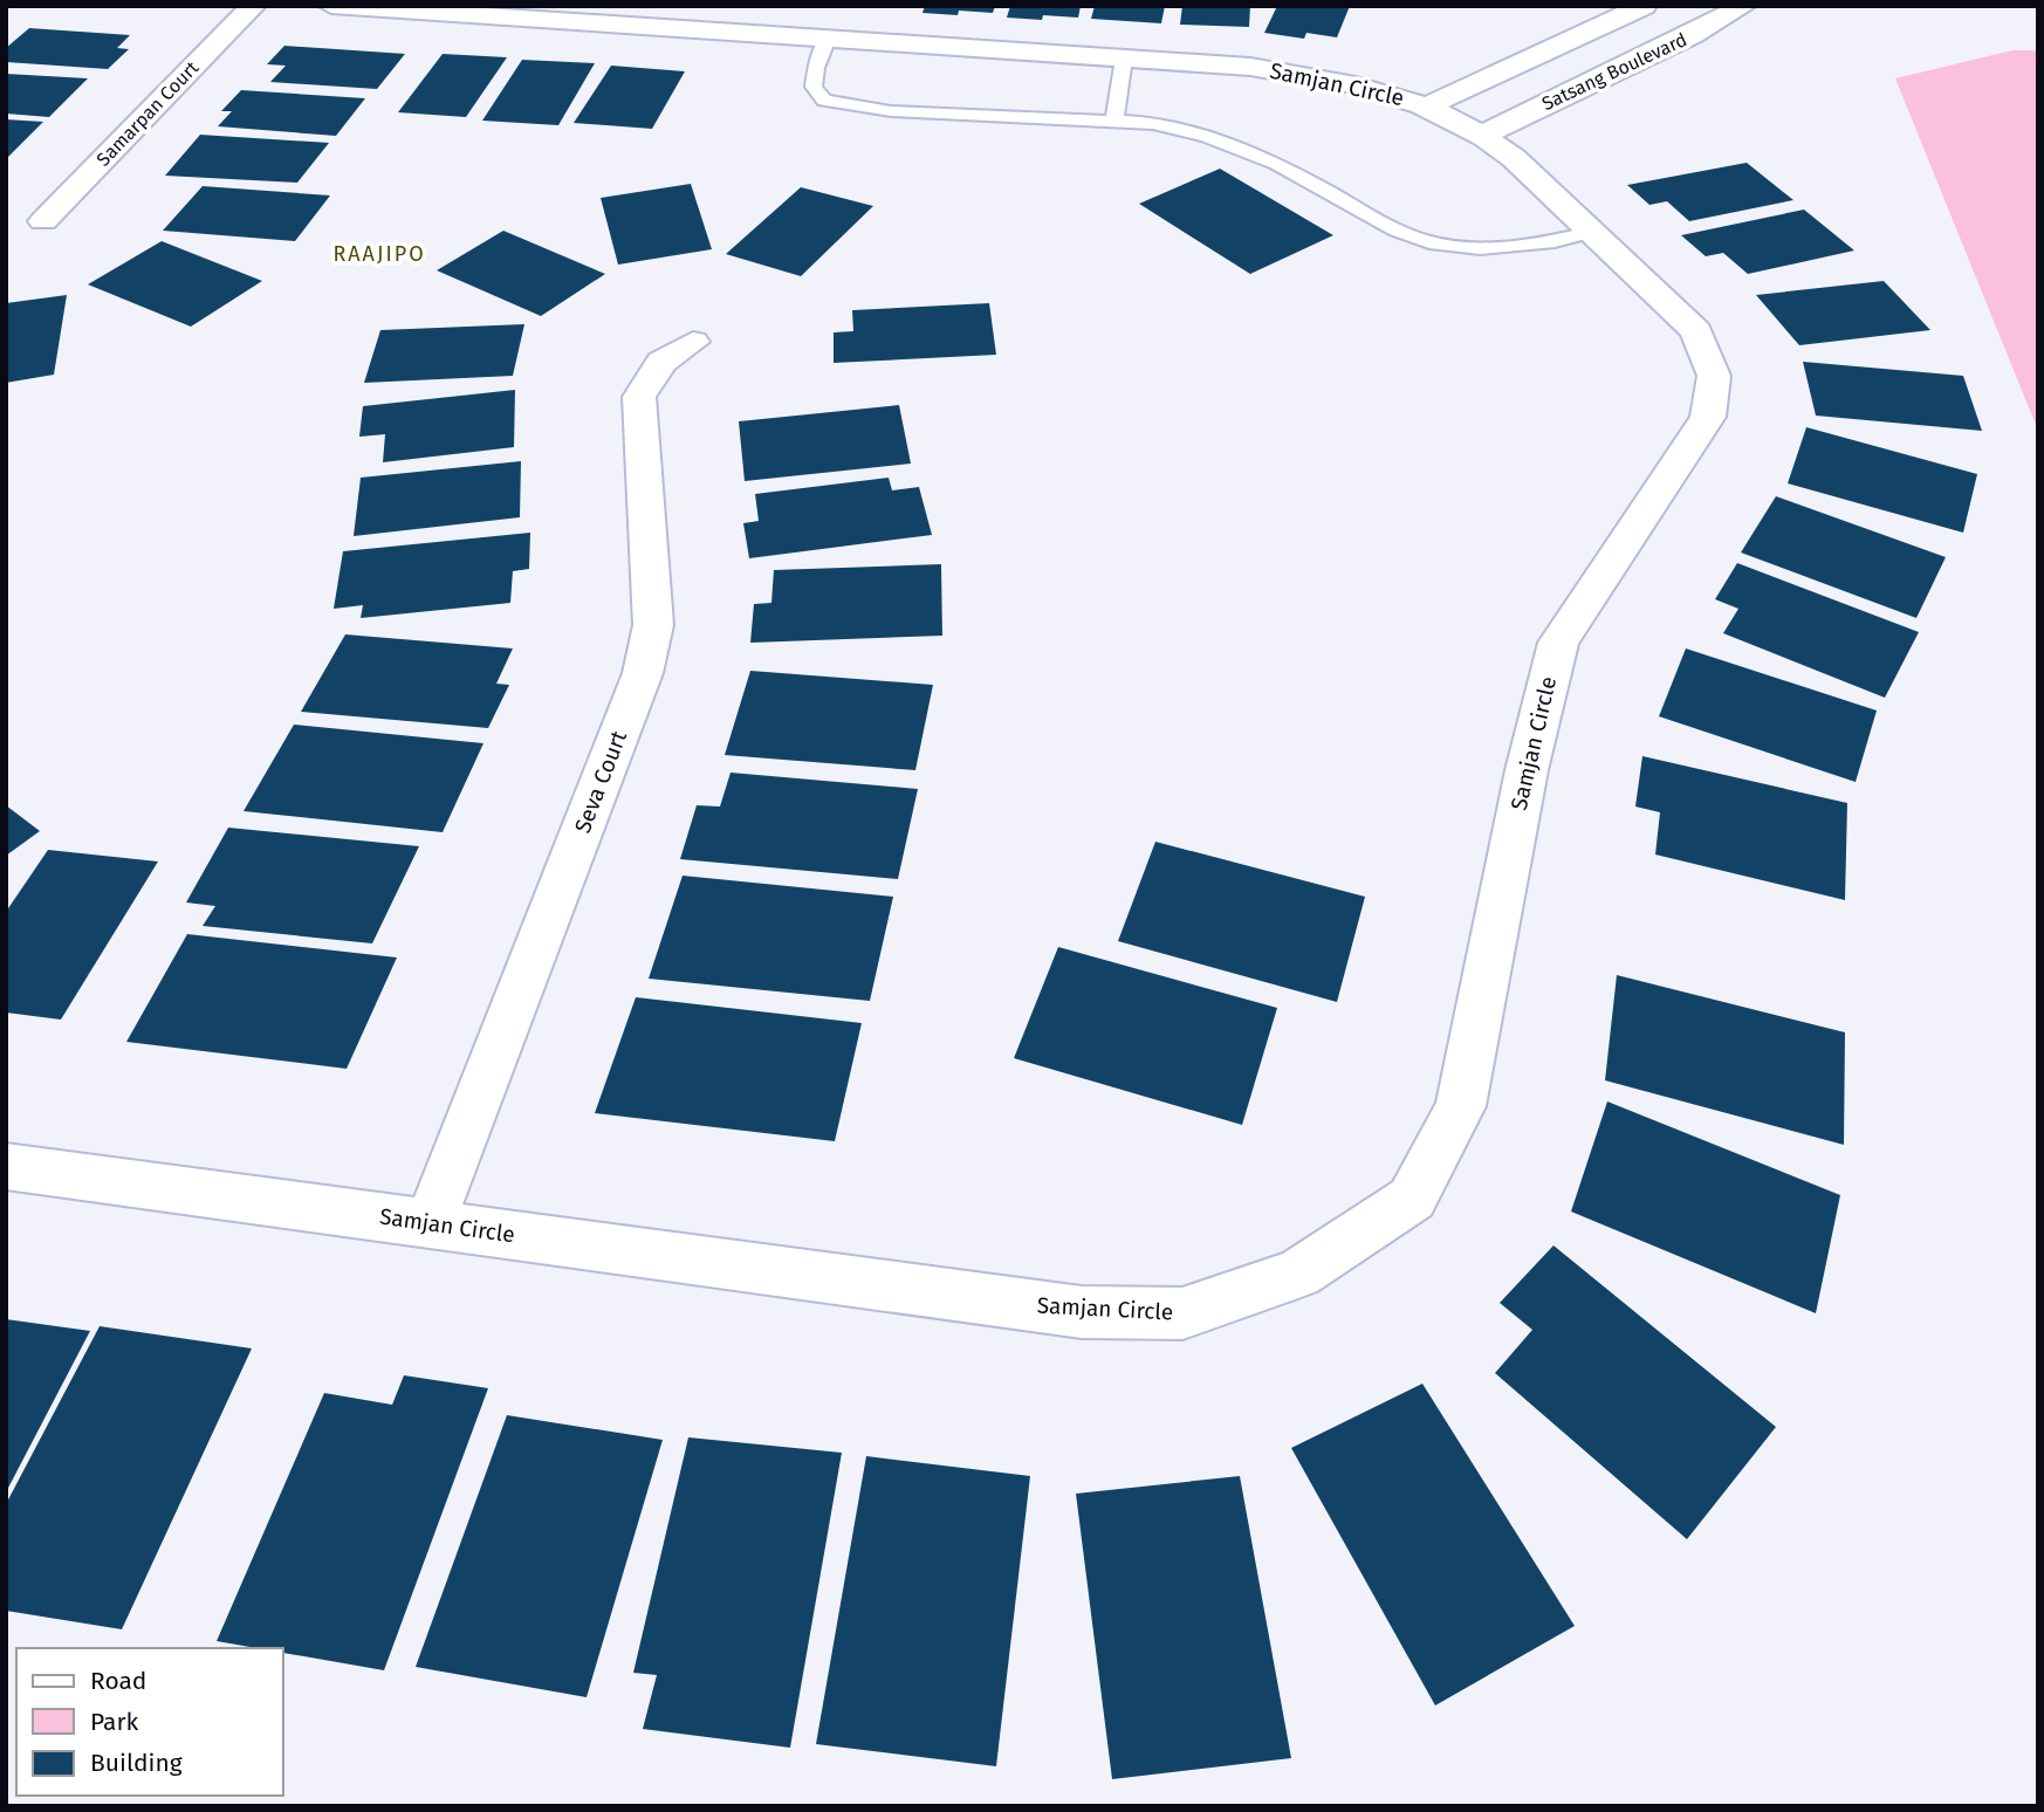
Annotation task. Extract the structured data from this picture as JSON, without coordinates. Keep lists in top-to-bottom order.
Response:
{
  "streets": {
    "street": [
      "Satsang Boulevard",
      "Samjan Circle",
      "Samarpan Court",
      "Seva Court"
    ]
  },
  "crossings": [
    ["Satsang Boulevard", "Samjan Circle"],
    ["Samjan Circle", "Seva Court"]
  ],
  "districts": ["RAAJIPO"],
  "legend": ["Road", "Park", "Building"]
}
